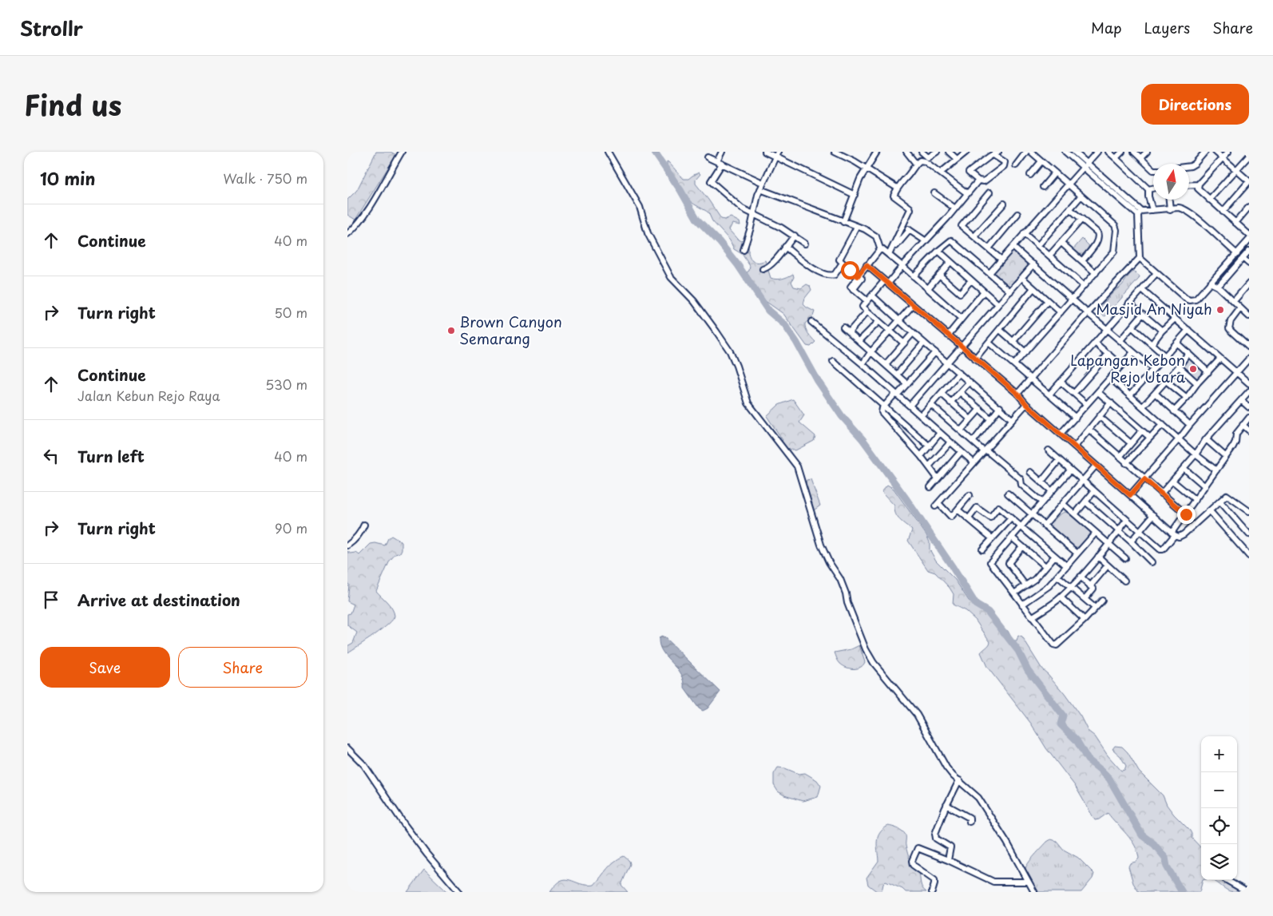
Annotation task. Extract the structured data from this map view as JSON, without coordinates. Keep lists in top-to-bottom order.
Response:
{
  "places": ["Masjid An Niyah", "Brown Canyon Semarang", "Lapangan Kebon Rejo Utara"],
  "north": "top",
  "page": {
    "header": "Strollr",
    "nav": ["Map", "Layers", "Share"],
    "title": "Find us",
    "buttons": [
      "Directions",
      ["Save", "Share"]
    ],
    "heading": ["10 min", "Walk · 750 m"],
    "list": [
      ["Continue", "40 m"],
      ["Turn right", "50 m"],
      ["Continue", "Jalan Kebun Rejo Raya", "530 m"],
      ["Turn left", "40 m"],
      ["Turn right", "90 m"],
      "Arrive at destination"
    ],
    "map_buttons": ["+", "−"]
  }
}
